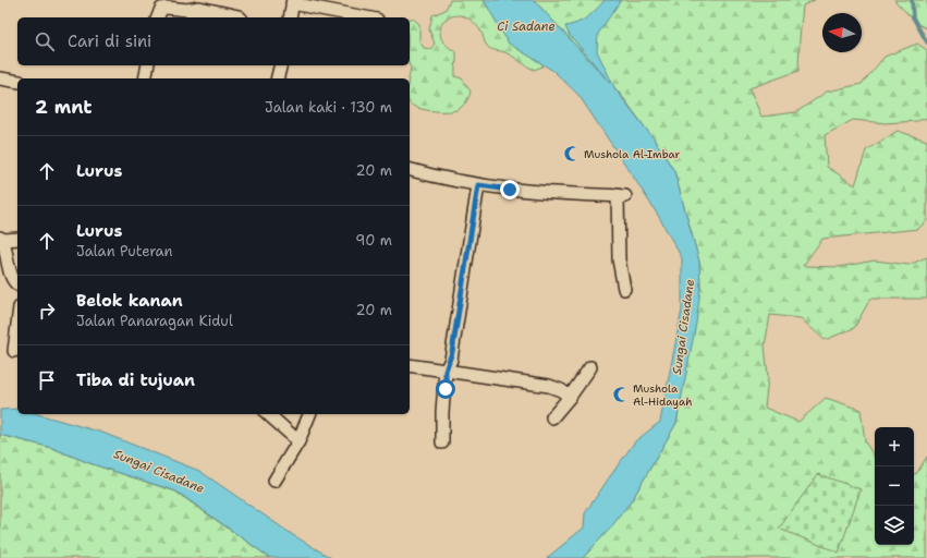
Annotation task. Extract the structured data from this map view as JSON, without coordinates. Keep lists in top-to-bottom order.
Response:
{
  "water": ["Ci Sadane", "Sungai Cisadane"],
  "places": {
    "mosque": ["Mushola Al-Imbar", "Mushola Al-Hidayah"]
  },
  "north": "left",
  "page": {
    "search": "Cari di sini",
    "heading": ["2 mnt", "Jalan kaki · 130 m"],
    "list": [
      ["Lurus", "20 m"],
      ["Lurus", "Jalan Puteran", "90 m"],
      ["Belok kanan", "Jalan Panaragan Kidul", "20 m"],
      "Tiba di tujuan"
    ],
    "map_buttons": ["+", "−"]
  }
}
